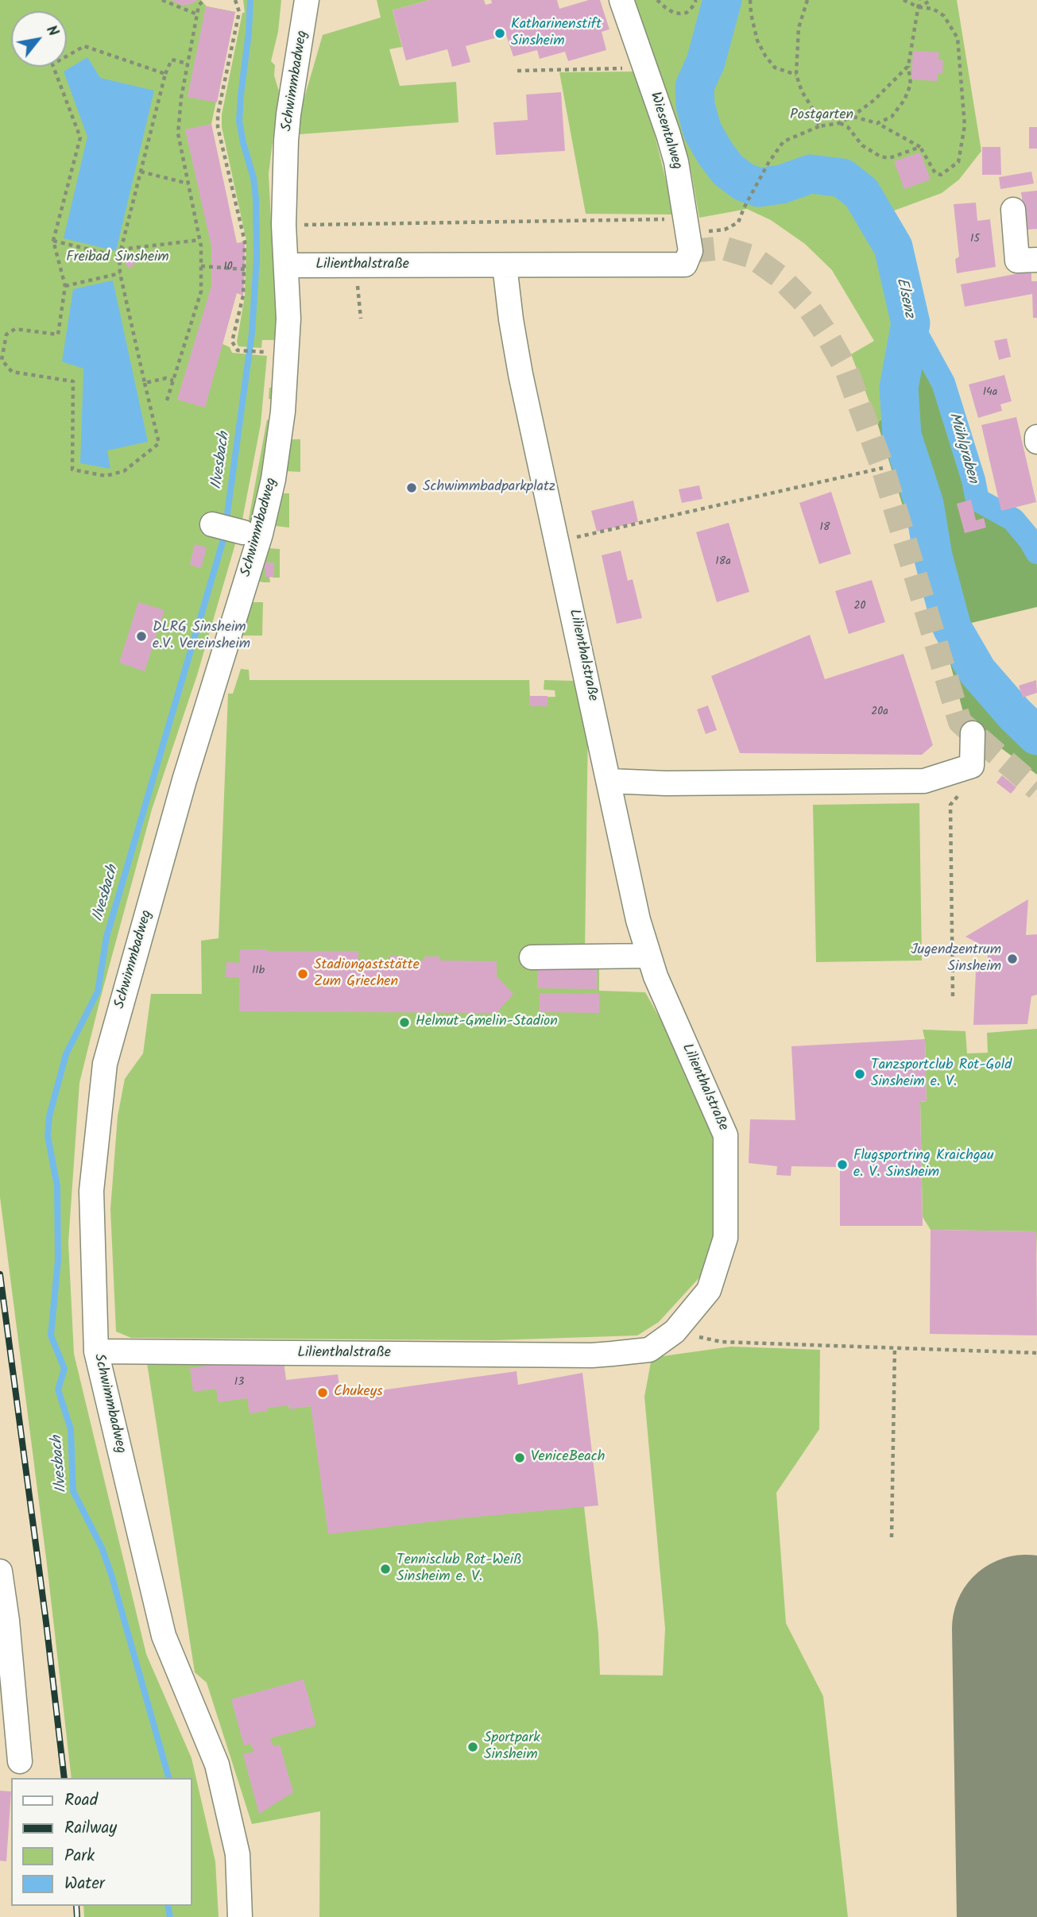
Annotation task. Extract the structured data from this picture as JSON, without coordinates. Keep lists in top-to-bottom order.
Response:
{
  "streets": {
    "street": ["Schwimmbadweg", "Wiesentalweg", "Lilienthalstraße"]
  },
  "crossings": [
    ["Schwimmbadweg", "Lilienthalstraße"],
    ["Wiesentalweg", "Lilienthalstraße"]
  ],
  "water": ["Elsenz", "Mühlgraben", "Ilvesbach"],
  "parks": ["Postgarten", "Freibad Sinsheim"],
  "places": [
    "Katharinenstift Sinsheim",
    "Schwimmbadparkplatz",
    "DLRG Sinsheim e.V. Vereinsheim",
    "Jugendzentrum Sinsheim",
    "Stadiongaststätte Zum Griechen",
    "Helmut-Gmelin-Stadion",
    "Tanzsportclub Rot-Gold Sinsheim e. V.",
    "Flugsportring Kraichgau e. V. Sinsheim",
    "Chukeys",
    "VeniceBeach",
    "Tennisclub Rot-Weiß Sinsheim e. V.",
    "Sportpark Sinsheim"
  ],
  "house_numbers": [
    "15",
    "10",
    "14a",
    "18",
    "18a",
    "20",
    "20a",
    "11b",
    "13"
  ],
  "legend": [
    "Road",
    "Railway",
    "Park",
    "Water"
  ],
  "north": "top right"
}
